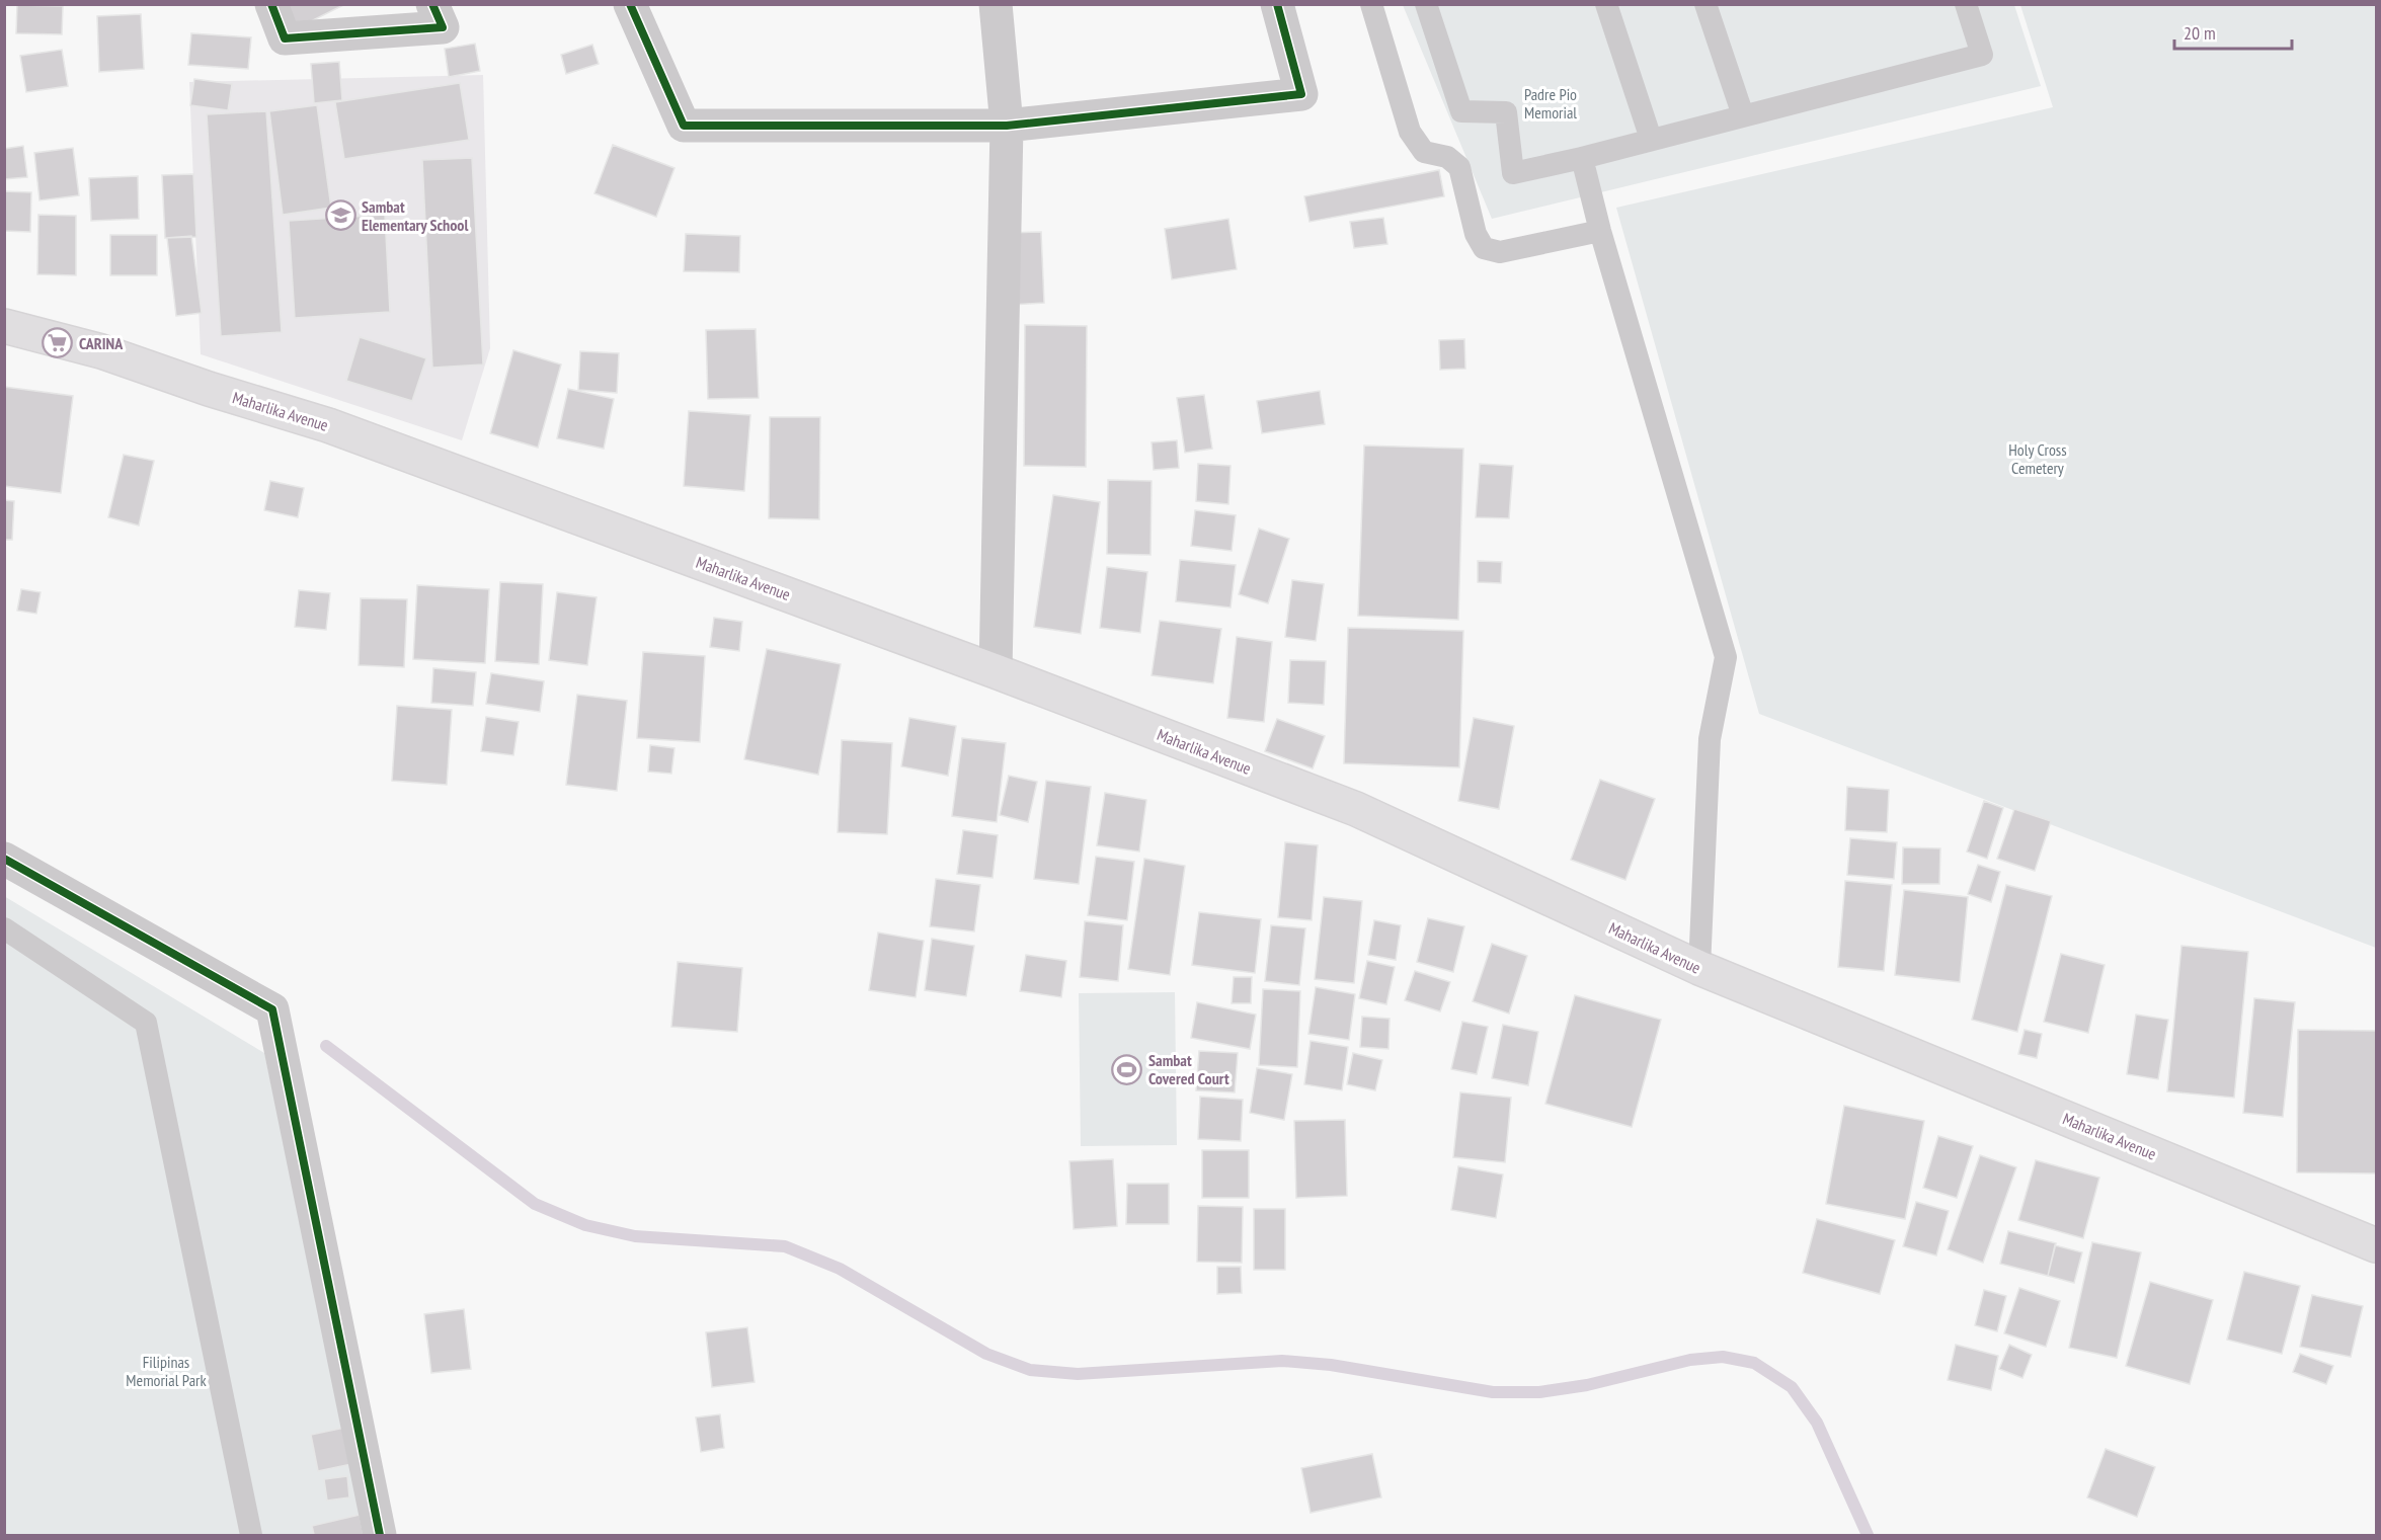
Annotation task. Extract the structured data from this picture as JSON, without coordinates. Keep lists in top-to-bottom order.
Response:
{
  "streets": {
    "main road": ["Maharlika Avenue"]
  },
  "parks": ["Padre Pio Memorial", "Holy Cross Cemetery", "Filipinas Memorial Park"],
  "places": {
    "school or university": ["Sambat Elementary School"],
    "supermarket": ["CARINA"],
    "sports": ["Sambat Covered Court"]
  },
  "scale_bar": "20 m"
}
